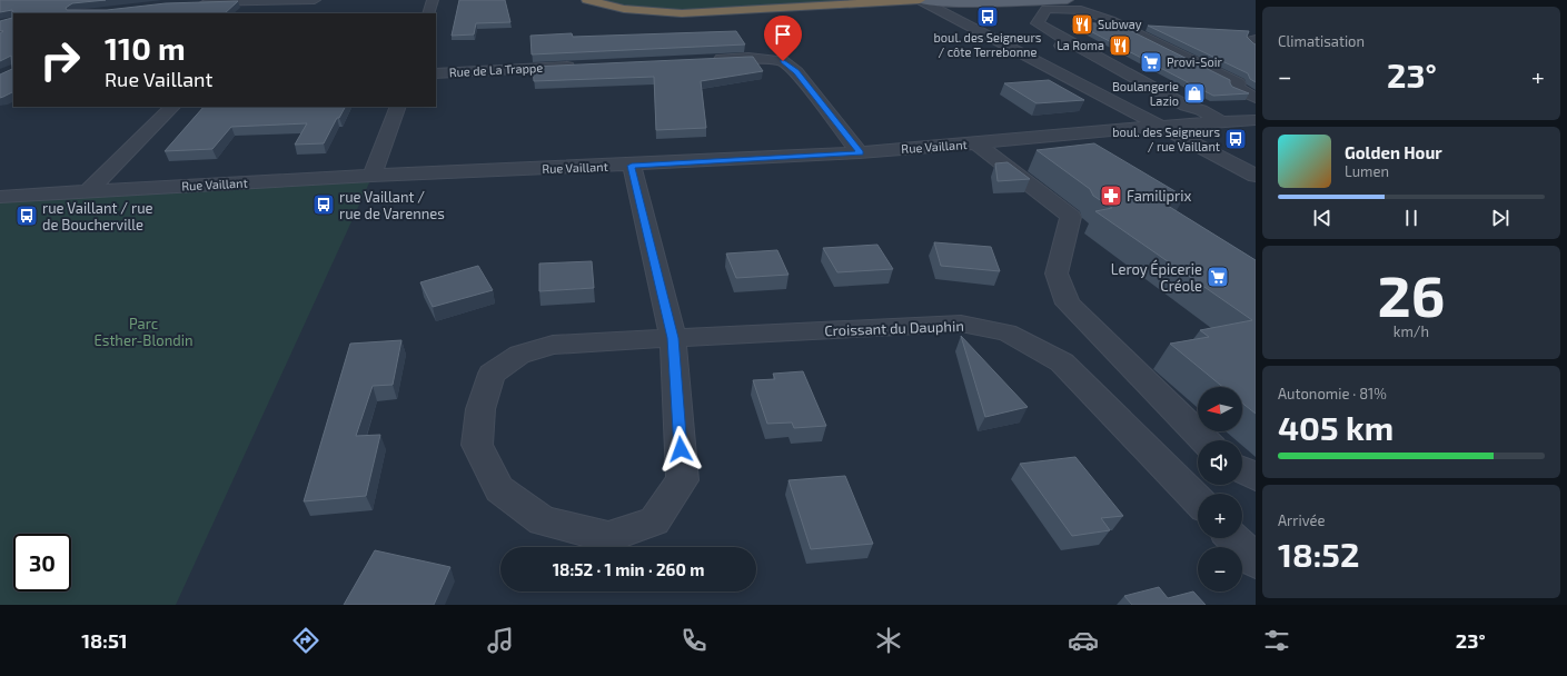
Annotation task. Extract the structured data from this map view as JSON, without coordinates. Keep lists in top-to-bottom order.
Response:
{
  "streets": {
    "street": ["Rue de La Trappe", "Rue Vaillant", "Croissant du Dauphin"]
  },
  "parks": ["Parc Esther-Blondin"],
  "places": {
    "bus stop": [
      "boul. des Seigneurs / côte Terrebonne",
      "boul. des Seigneurs / rue Vaillant",
      "rue Vaillant / rue de Varennes",
      "rue Vaillant / rue de Boucherville"
    ],
    "restaurant": ["Subway", "La Roma"],
    "supermarket": ["Provi-Soir", "Leroy Épicerie Créole"],
    "shop": ["Boulangerie Lazio"],
    "pharmacy": ["Familiprix"]
  },
  "north": "left",
  "page": {
    "tile": [
      "Climatisation",
      ["26", "km/h"],
      ["Autonomie · 81%", "405 km"],
      ["Arrivée", "18:52"]
    ],
    "turn": ["110 m", "Rue Vaillant"],
    "heat": ["−", "23°", "+"],
    "song": ["Golden Hour", "Lumen"],
    "map_buttons": ["+", "−"],
    "limit": "30",
    "trip": "18:52 · 1 min · 260 m",
    "tabs": ["18:51", "23°"]
  }
}
